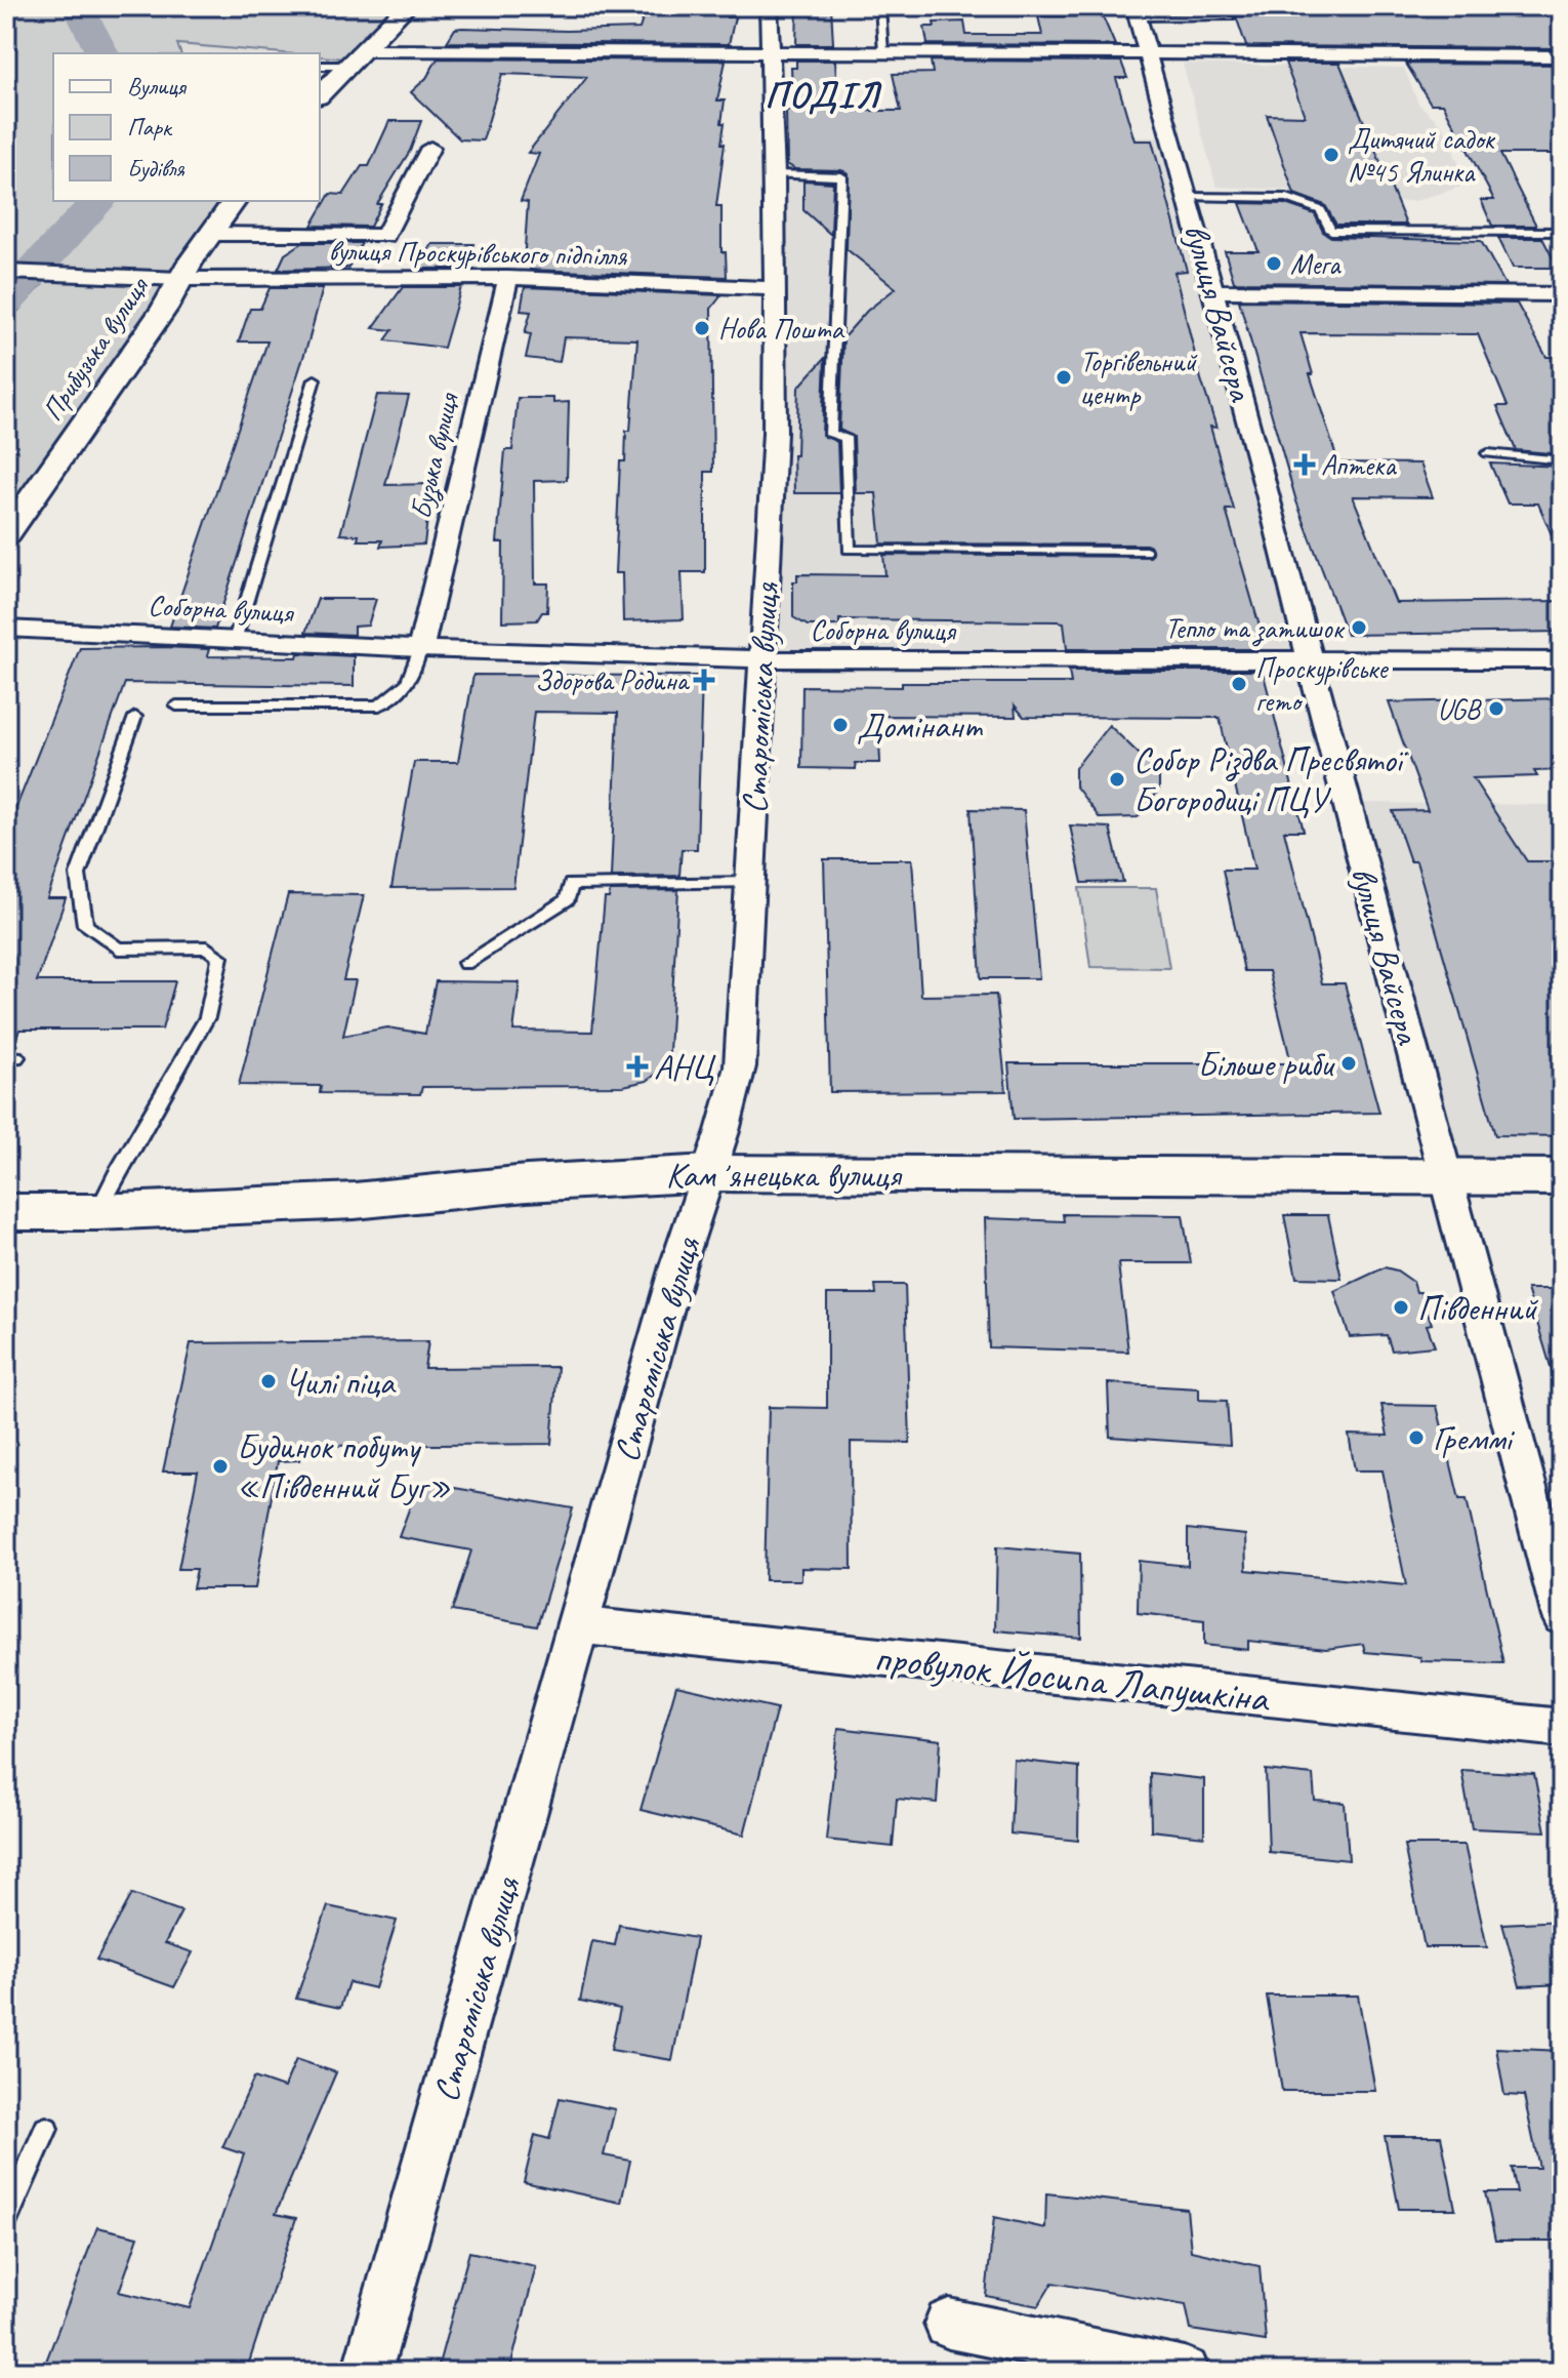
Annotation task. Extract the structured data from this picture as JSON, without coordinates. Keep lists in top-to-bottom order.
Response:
{
  "streets": {
    "main road": ["Камʼянецька вулиця"],
    "street": [
      "вулиця Проскурівського підпілля",
      "вулиця Вайсера",
      "Прибузька вулиця",
      "Бузька вулиця",
      "Соборна вулиця",
      "Староміська вулиця",
      "провулок Йосипа Лапушкіна"
    ]
  },
  "crossings": [
    ["вулиця Проскурівського підпілля", "Прибузька вулиця"],
    ["вулиця Проскурівського підпілля", "Бузька вулиця"],
    ["вулиця Проскурівського підпілля", "Староміська вулиця"],
    ["вулиця Вайсера", "Соборна вулиця"],
    ["вулиця Вайсера", "Камʼянецька вулиця"],
    ["Бузька вулиця", "Соборна вулиця"],
    ["Соборна вулиця", "Староміська вулиця"],
    ["Староміська вулиця", "Камʼянецька вулиця"],
    ["Староміська вулиця", "провулок Йосипа Лапушкіна"]
  ],
  "districts": ["ПОДІЛ"],
  "places": {
    "other": [
      "Дитячий садок №45 Ялинка",
      "Мега",
      "Нова Пошта",
      "Торгівельний центр",
      "Тепло та затишок",
      "Проскурівське гето",
      "UGB",
      "Домінант",
      "Собор Різдва Пресвятої Богородиці ПЦУ",
      "Більше риби",
      "Південний",
      "Чилі піца",
      "Греммі",
      "Будинок побуту «Південний Буг»"
    ],
    "health": ["Аптека", "Здорова Родина", "АНЦ"]
  },
  "legend": ["Вулиця", "Парк", "Будівля"]
}
